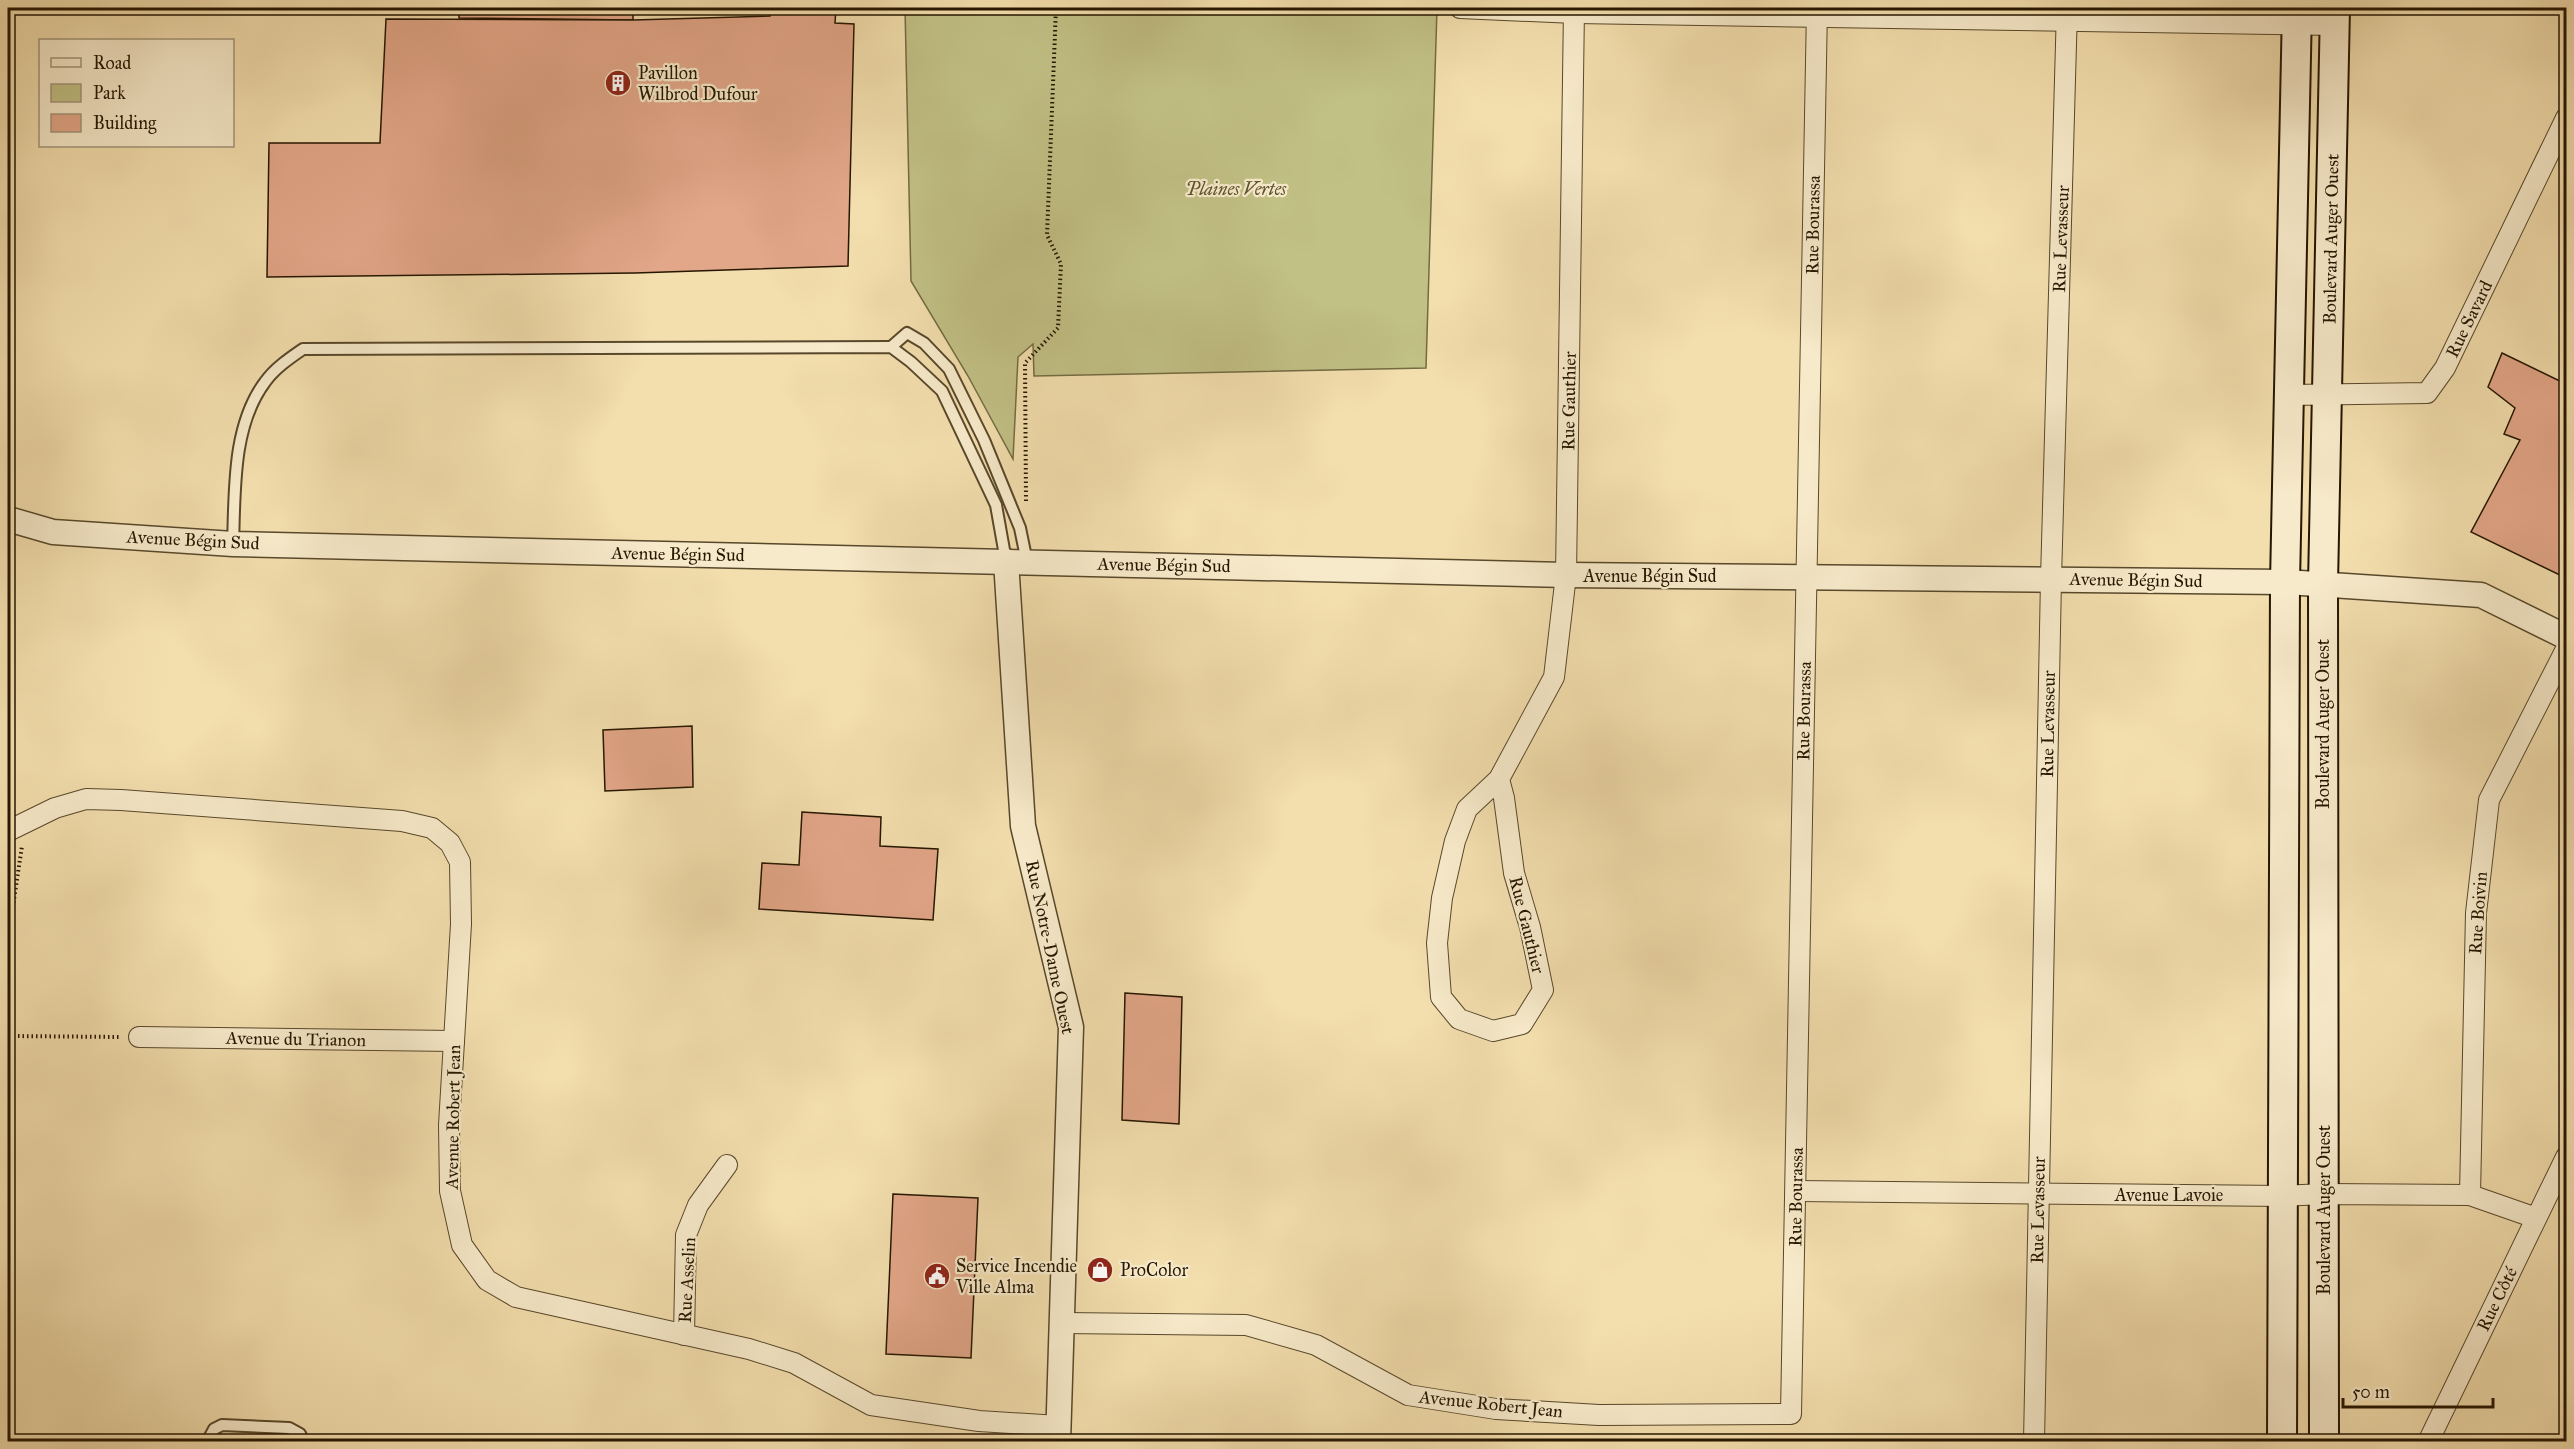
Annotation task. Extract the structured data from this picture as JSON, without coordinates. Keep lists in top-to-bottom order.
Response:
{
  "streets": {
    "main road": ["Boulevard Auger Ouest"],
    "street": [
      "Rue Bourassa",
      "Rue Levasseur",
      "Rue Savard",
      "Rue Gauthier",
      "Avenue Bégin Sud",
      "Rue Boivin",
      "Rue Notre-Dame Ouest",
      "Avenue du Trianon",
      "Avenue Robert Jean",
      "Avenue Lavoie",
      "Rue Asselin",
      "Rue Côté"
    ]
  },
  "crossings": [
    ["Rue Bourassa", "Avenue Bégin Sud"],
    ["Rue Bourassa", "Avenue Robert Jean"],
    ["Rue Bourassa", "Avenue Lavoie"],
    ["Rue Levasseur", "Avenue Bégin Sud"],
    ["Rue Levasseur", "Avenue Lavoie"],
    ["Boulevard Auger Ouest", "Rue Savard"],
    ["Boulevard Auger Ouest", "Avenue Bégin Sud"],
    ["Boulevard Auger Ouest", "Avenue Lavoie"],
    ["Rue Gauthier", "Avenue Bégin Sud"],
    ["Avenue Bégin Sud", "Rue Notre-Dame Ouest"],
    ["Rue Boivin", "Avenue Lavoie"],
    ["Rue Notre-Dame Ouest", "Avenue Robert Jean"],
    ["Avenue du Trianon", "Avenue Robert Jean"],
    ["Avenue Robert Jean", "Rue Asselin"],
    ["Avenue Lavoie", "Rue Côté"]
  ],
  "parks": ["Plaines Vertes"],
  "places": {
    "building": ["Pavillon Wilbrod Dufour"],
    "shop": ["ProColor"],
    "public building": ["Service Incendie Ville Alma"]
  },
  "legend": ["Road", "Park", "Building"],
  "scale_bar": "50 m"
}
